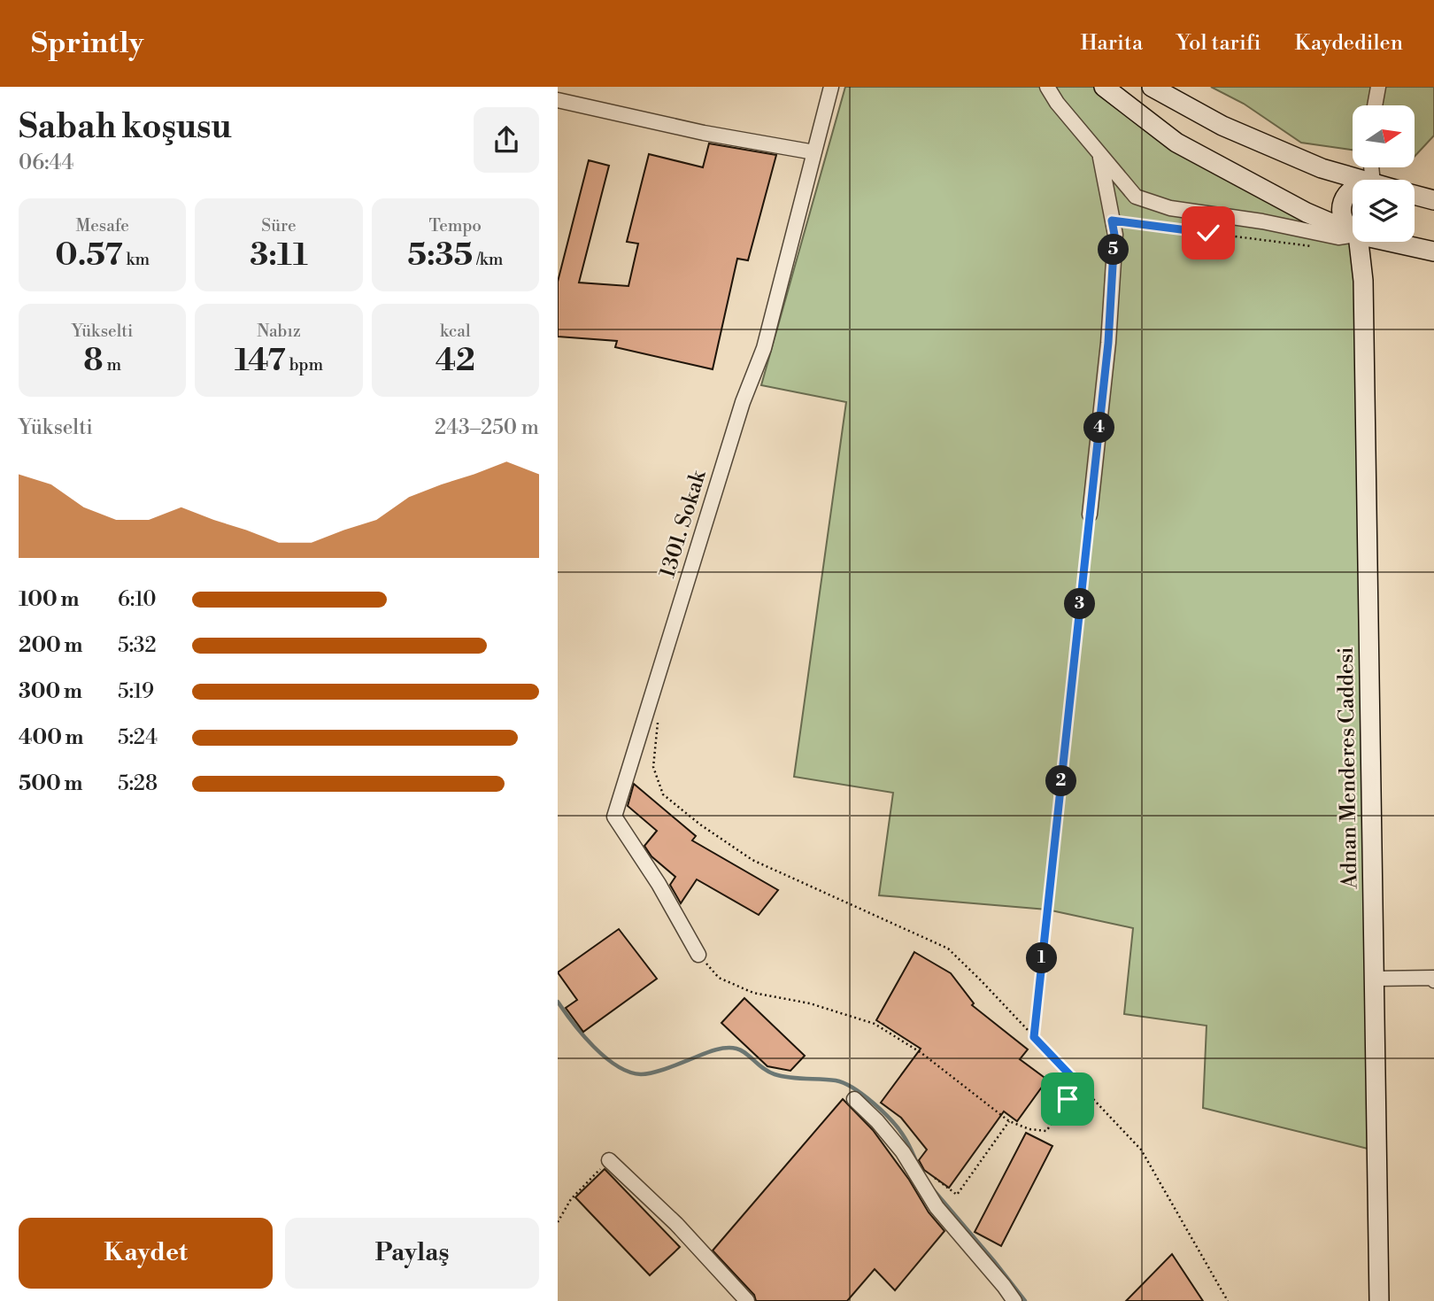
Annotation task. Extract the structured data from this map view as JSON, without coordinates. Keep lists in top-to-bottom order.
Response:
{
  "streets": {
    "street": ["1301. Sokak", "Adnan Menderes Caddesi"]
  },
  "north": "right",
  "page": {
    "header": "Sprintly",
    "nav": ["Harita", "Yol tarifi", "Kaydedilen"],
    "heading": ["Sabah koşusu", "06:44"],
    "stats": [
      ["Mesafe", "0.57 km"],
      ["Süre", "3:11"],
      ["Tempo", "5:35 /km"],
      ["Yükselti", "8 m"],
      ["Nabız", "147 bpm"],
      ["kcal", "42"]
    ],
    "pins": [
      "5",
      "4",
      "3",
      "2",
      "1"
    ],
    "chart": ["Yükselti", "243–250 m"],
    "list": [
      {
        "name": "100 m",
        "note": "6:10"
      },
      {
        "name": "200 m",
        "note": "5:32"
      },
      {
        "name": "300 m",
        "note": "5:19"
      },
      {
        "name": "400 m",
        "note": "5:24"
      },
      {
        "name": "500 m",
        "note": "5:28"
      }
    ],
    "buttons": ["Kaydet", "Paylaş"]
  }
}
